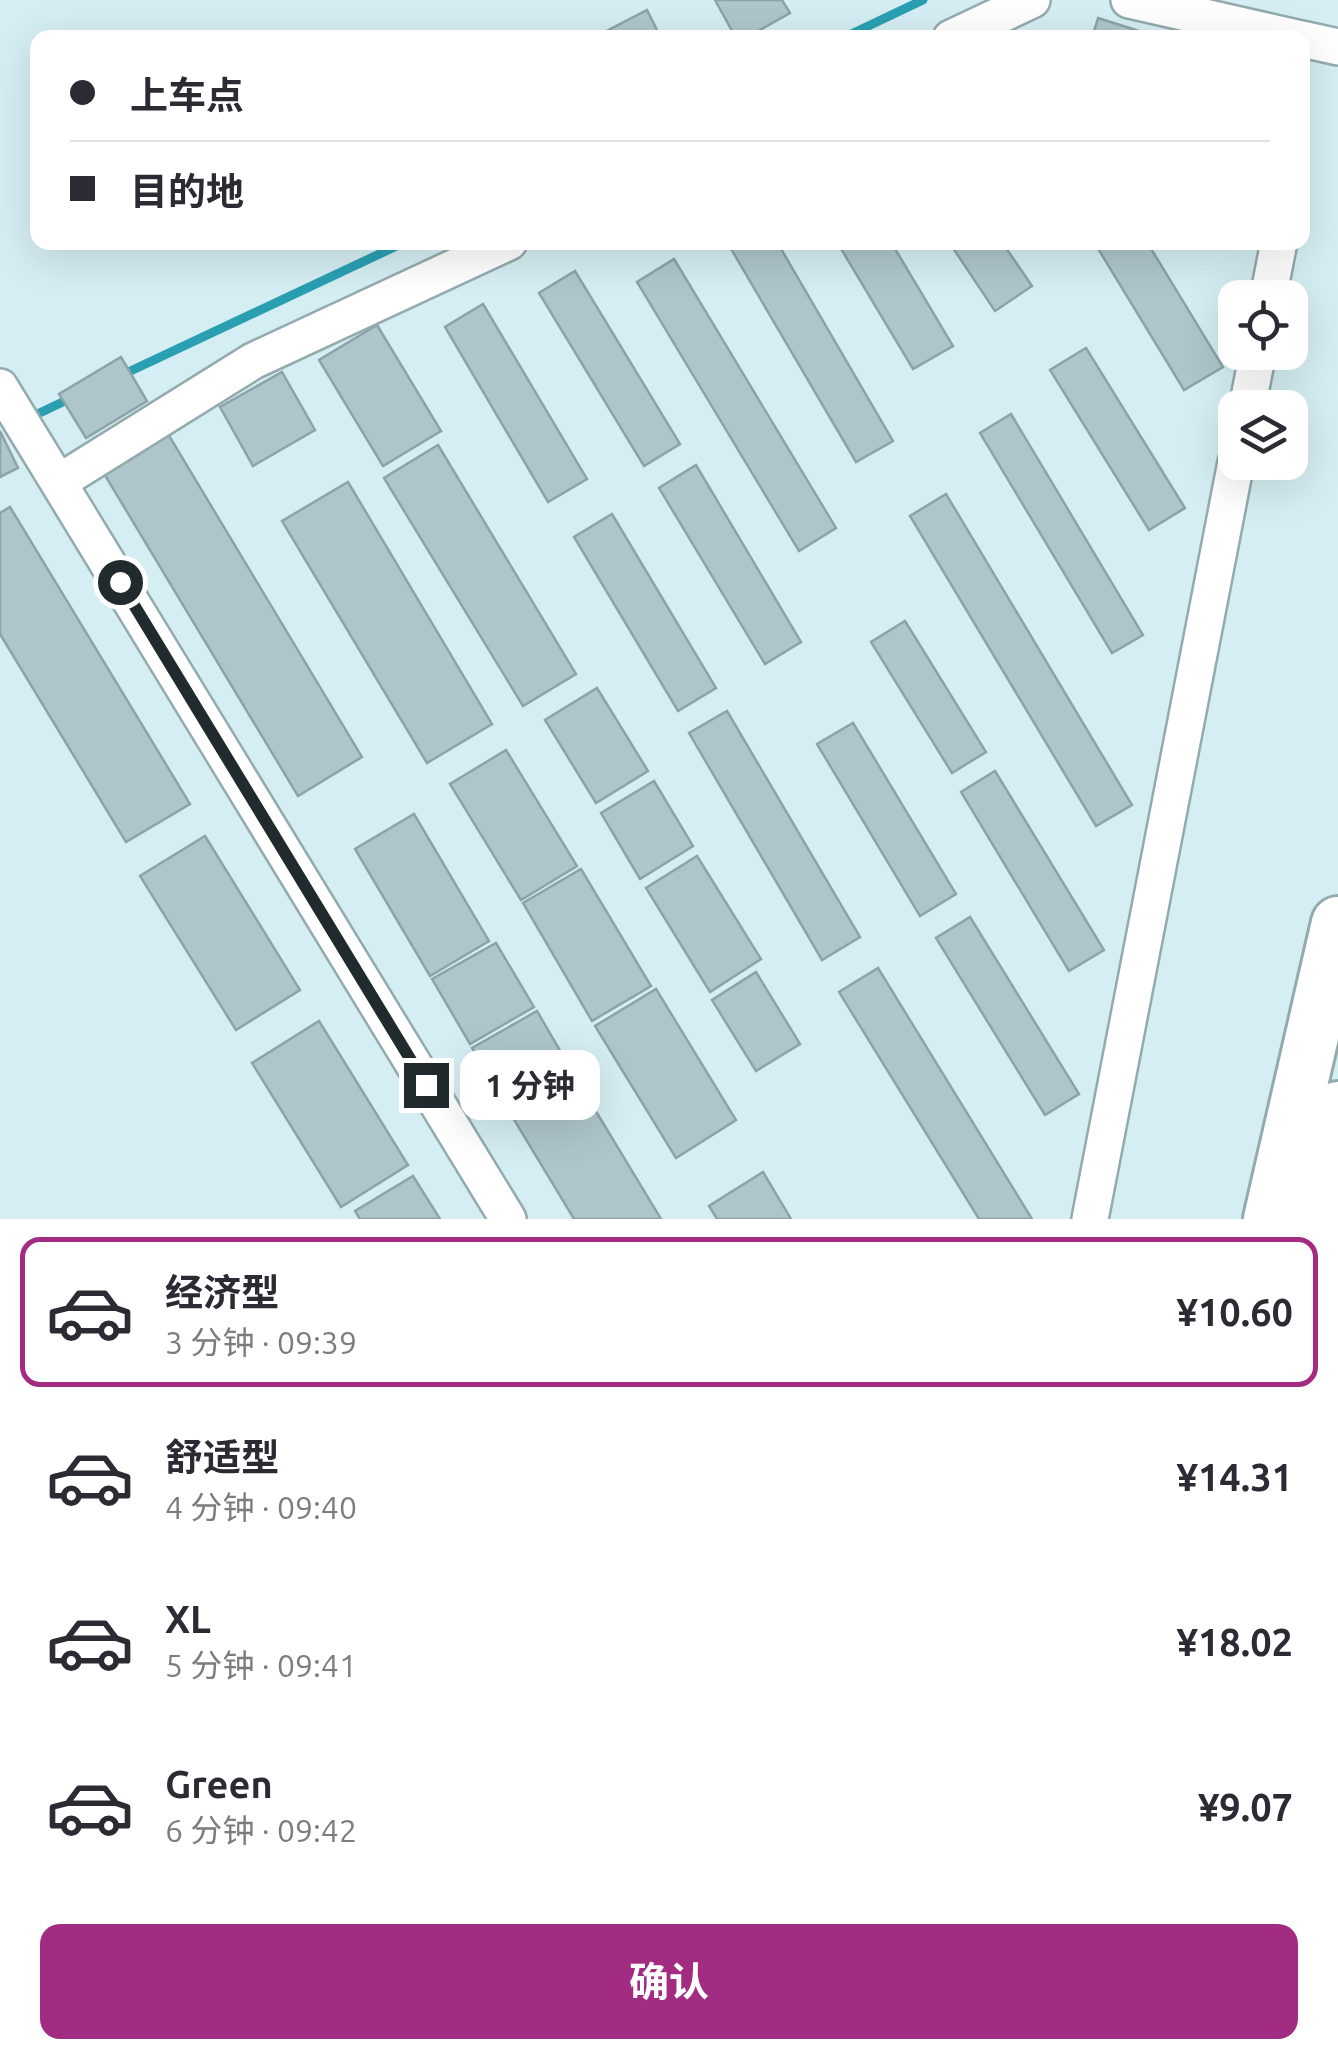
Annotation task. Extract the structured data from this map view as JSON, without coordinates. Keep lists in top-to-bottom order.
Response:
{
  "page": {
    "banner": ["上车点", "目的地"],
    "bubble": "1 分钟",
    "list": [
      {
        "name": "经济型",
        "note": "3 分钟 · 09:39",
        "value": "¥10.60"
      },
      {
        "name": "舒适型",
        "note": "4 分钟 · 09:40",
        "value": "¥14.31"
      },
      {
        "name": "XL",
        "note": "5 分钟 · 09:41",
        "value": "¥18.02"
      },
      {
        "name": "Green",
        "note": "6 分钟 · 09:42",
        "value": "¥9.07"
      }
    ],
    "buttons": "确认"
  }
}
